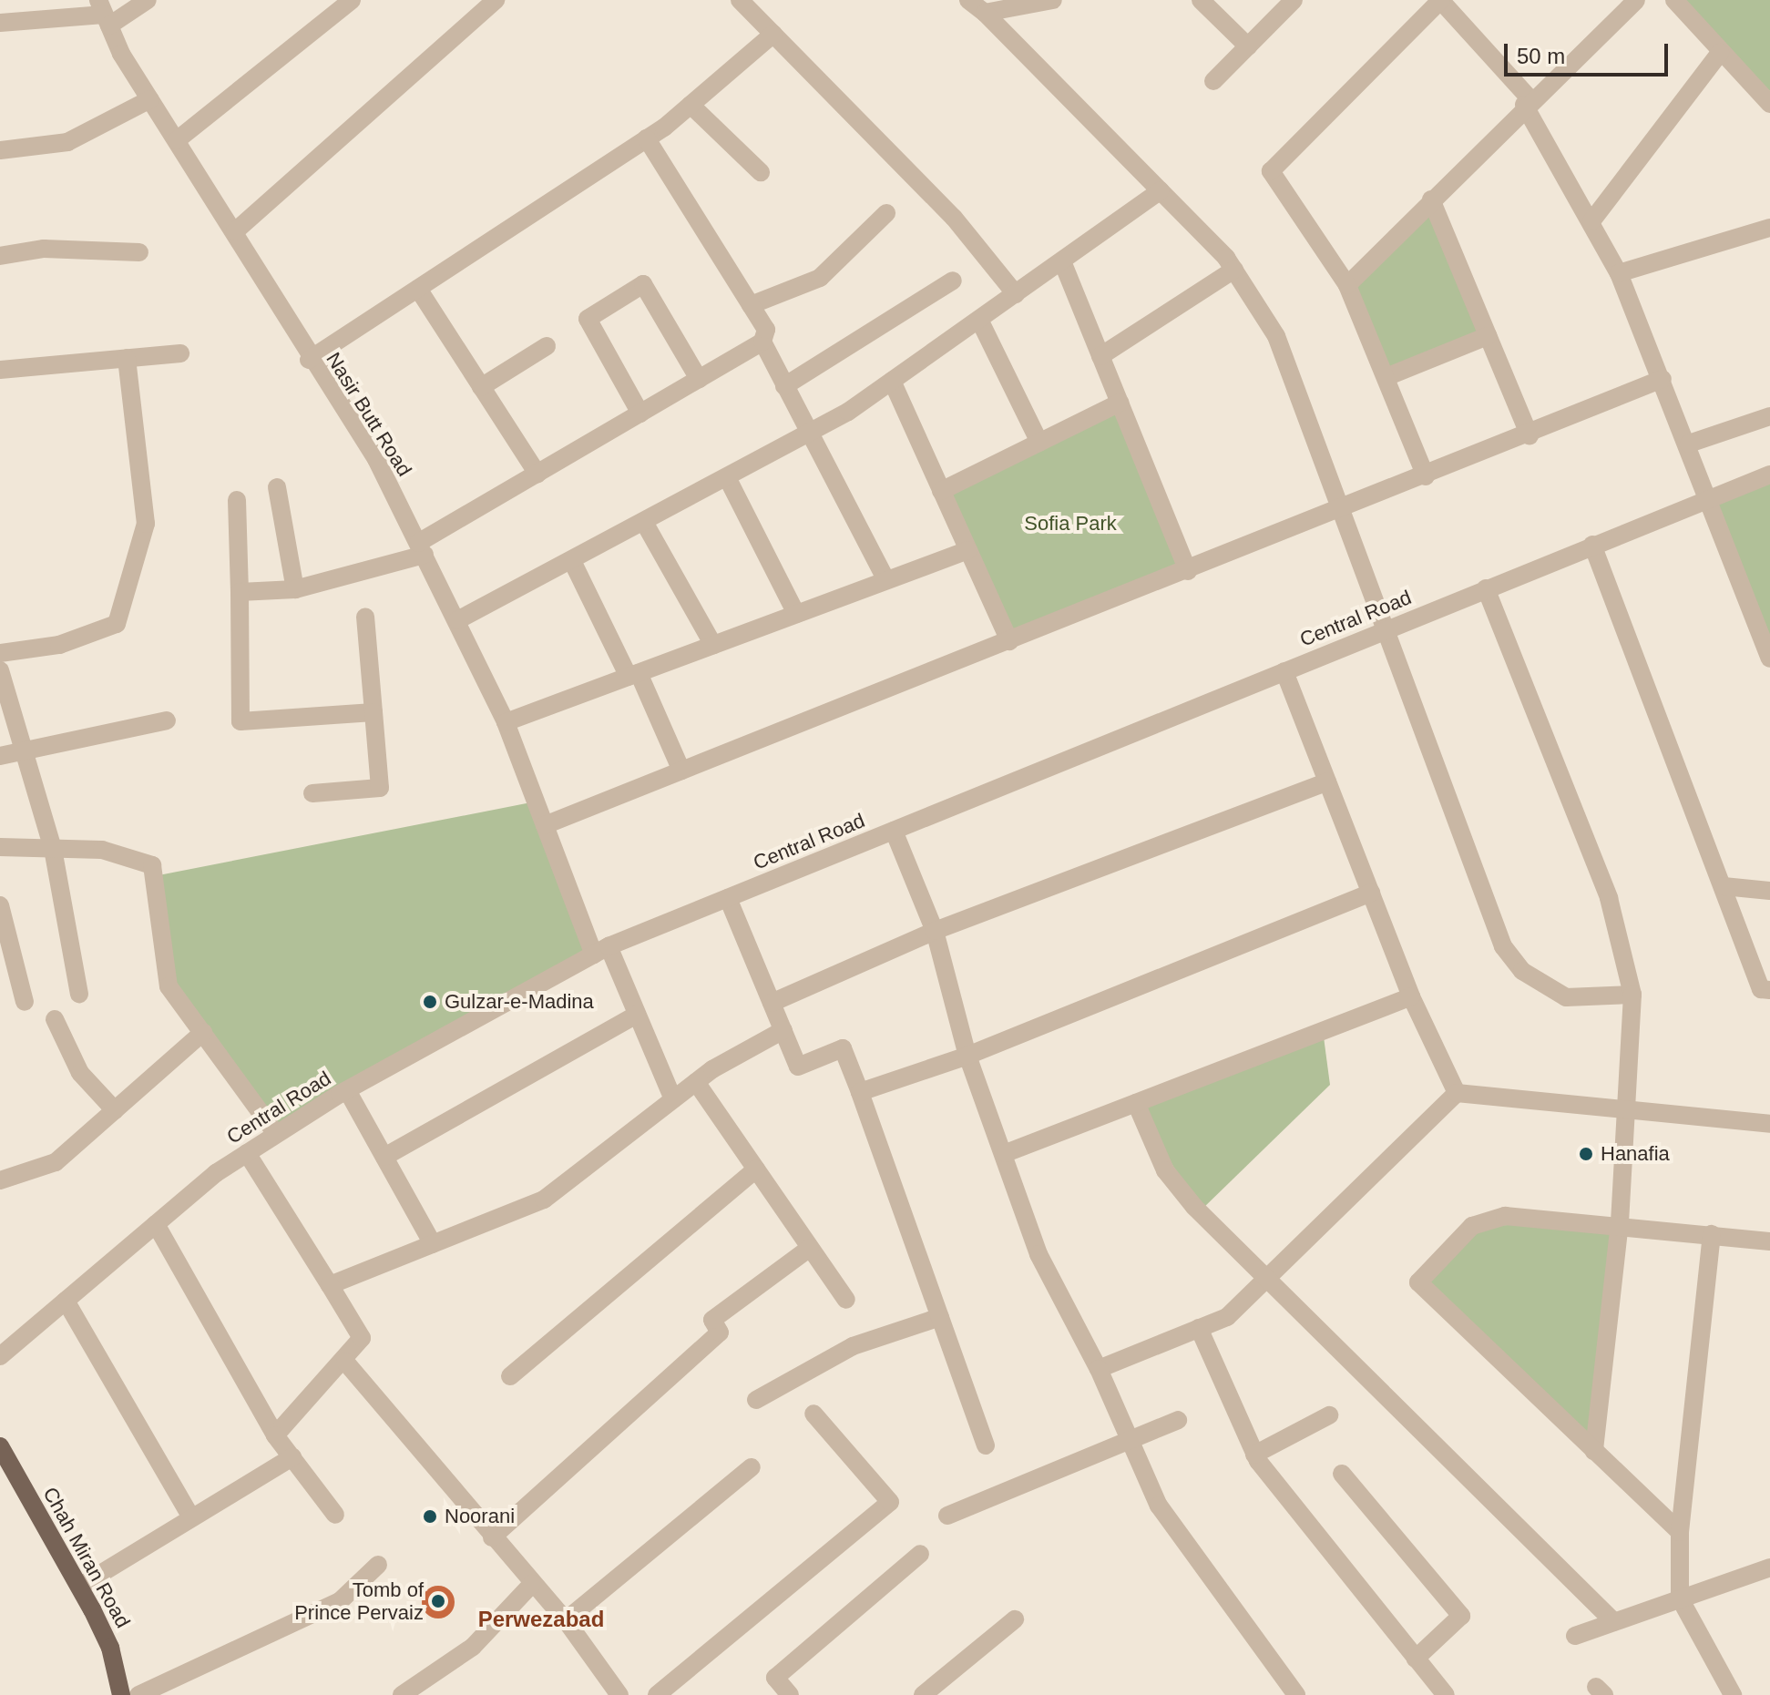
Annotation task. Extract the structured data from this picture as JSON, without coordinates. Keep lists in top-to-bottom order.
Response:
{
  "streets": {
    "main road": ["Chah Miran Road"],
    "street": ["Nasir Butt Road", "Central Road"]
  },
  "crossings": [
    ["Nasir Butt Road", "Central Road"]
  ],
  "districts": ["Perwezabad"],
  "parks": ["Sofia Park"],
  "places": [
    "Gulzar-e-Madina",
    "Hanafia",
    "Noorani",
    "Tomb of Prince Pervaiz"
  ],
  "scale_bar": "50 m"
}
